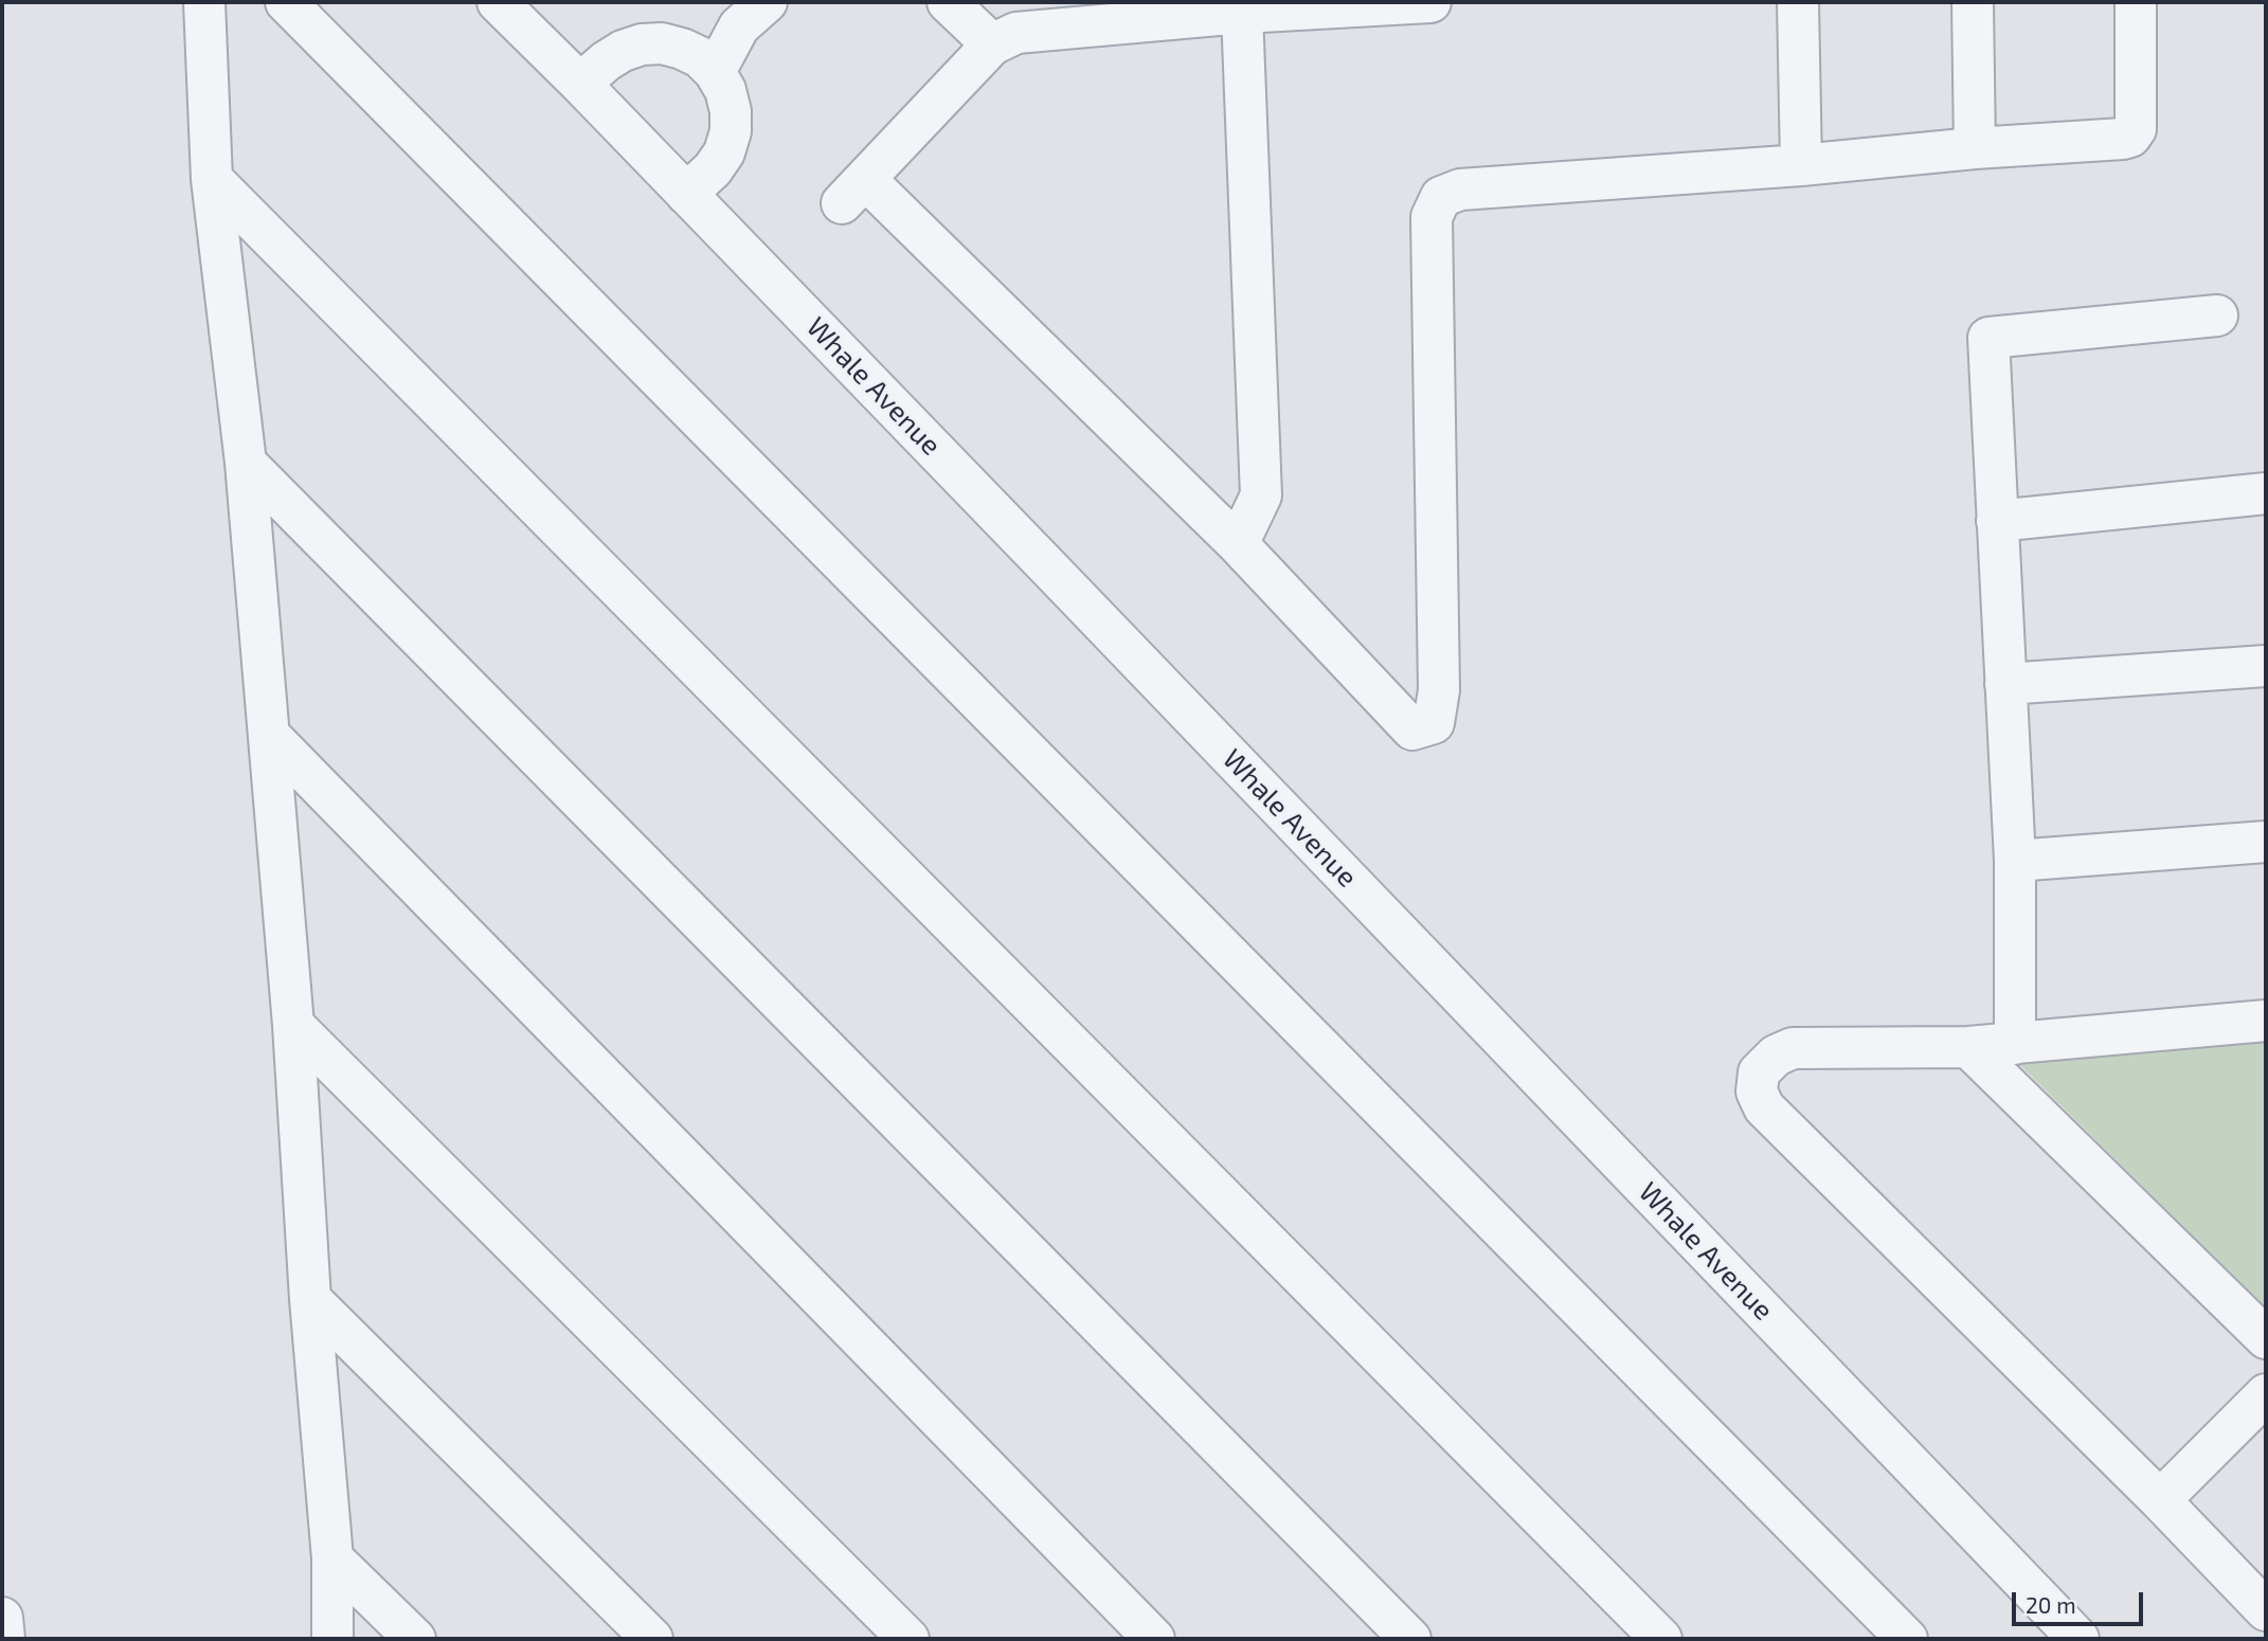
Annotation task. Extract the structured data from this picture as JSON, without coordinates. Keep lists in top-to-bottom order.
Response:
{
  "streets": {
    "street": ["Whale Avenue"]
  },
  "scale_bar": "20 m"
}
